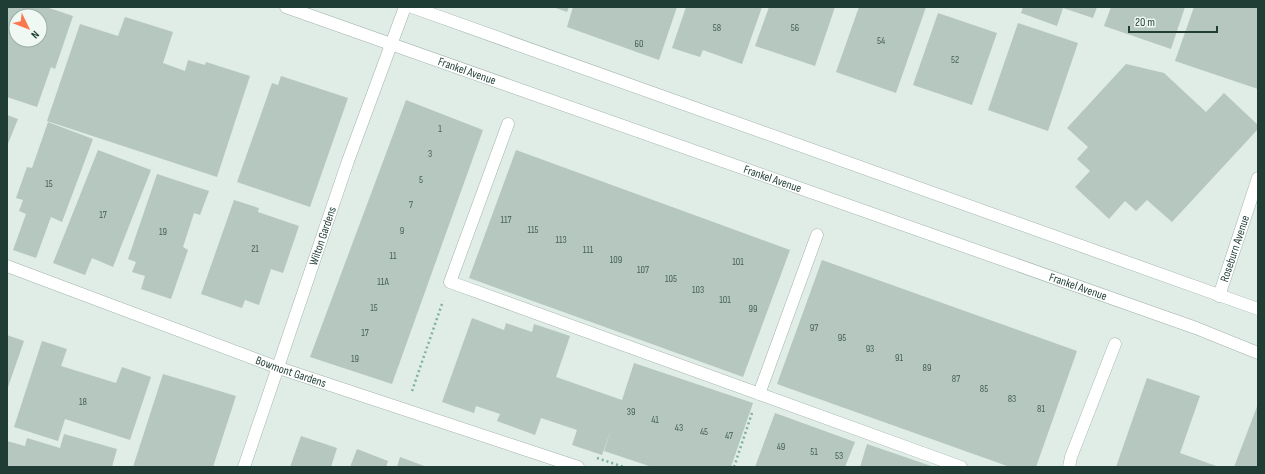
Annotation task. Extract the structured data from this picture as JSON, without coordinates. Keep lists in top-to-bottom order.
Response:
{
  "streets": {
    "street": [
      "Frankel Avenue",
      "Wilton Gardens",
      "Roseburn Avenue",
      "Bowmont Gardens"
    ]
  },
  "crossings": [
    ["Frankel Avenue", "Wilton Gardens"],
    ["Wilton Gardens", "Bowmont Gardens"]
  ],
  "house_numbers": [
    "58",
    "56",
    "54",
    "60",
    "52",
    "1",
    "3",
    "5",
    "15",
    "7",
    "17",
    "117",
    "115",
    "9",
    "19",
    "113",
    "21",
    "111",
    "11",
    "109",
    "101",
    "107",
    "105",
    "11A",
    "103",
    "101",
    "15",
    "99",
    "97",
    "17",
    "95",
    "93",
    "91",
    "19",
    "89",
    "87",
    "85",
    "83",
    "18",
    "81",
    "39",
    "41",
    "43",
    "45",
    "47",
    "49",
    "51",
    "53"
  ],
  "scale_bar": "20 m",
  "north": "bottom right"
}
